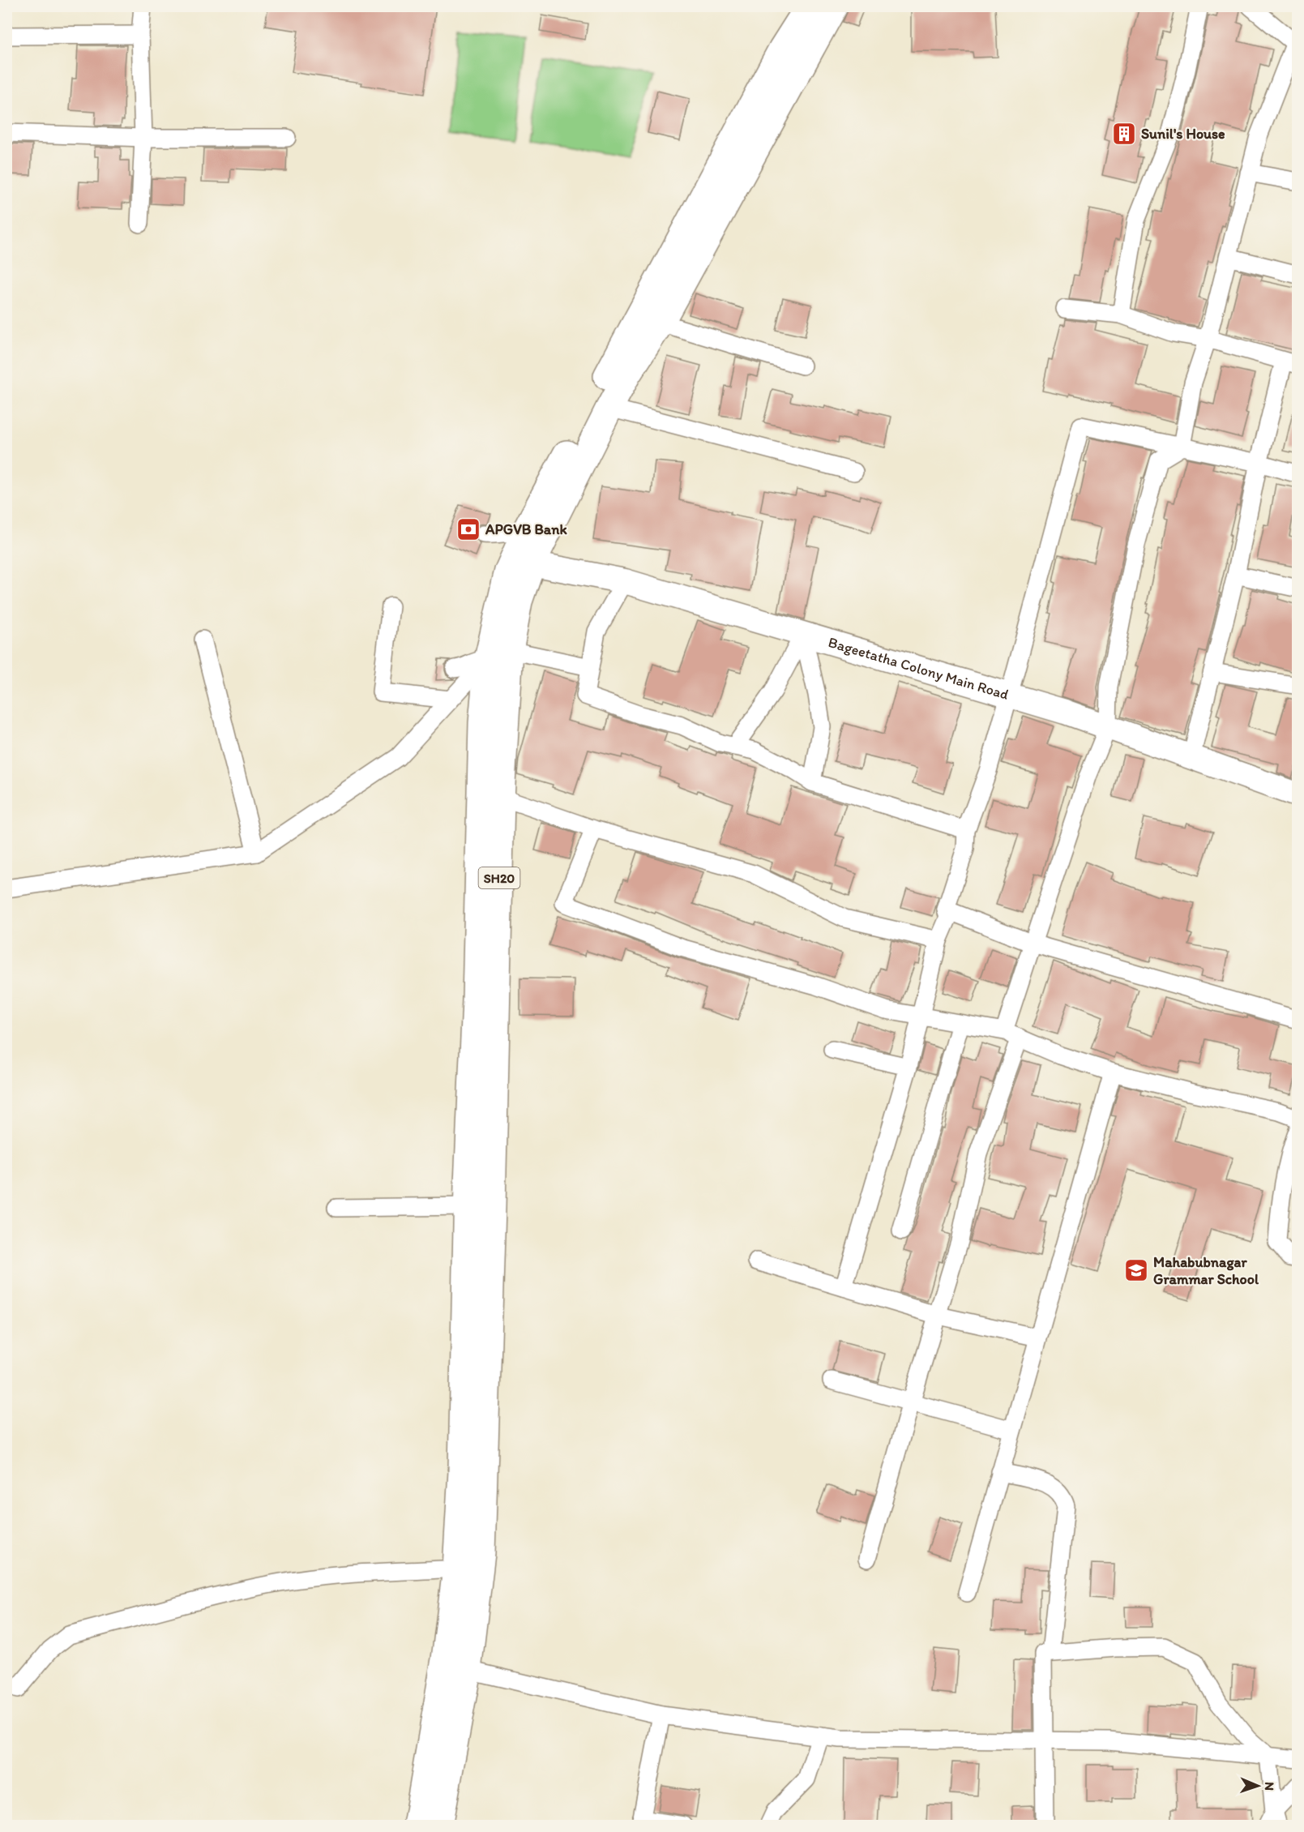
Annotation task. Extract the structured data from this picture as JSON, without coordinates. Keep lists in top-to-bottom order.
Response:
{
  "streets": {
    "main road": ["SH20"],
    "street": ["Bageetatha Colony Main Road"]
  },
  "crossings": [
    ["Bageetatha Colony Main Road", "SH20"]
  ],
  "places": {
    "building": ["Sunil's House"],
    "bank": ["APGVB Bank"],
    "school or university": ["Mahabubnagar Grammar School"]
  },
  "north": "right"
}
